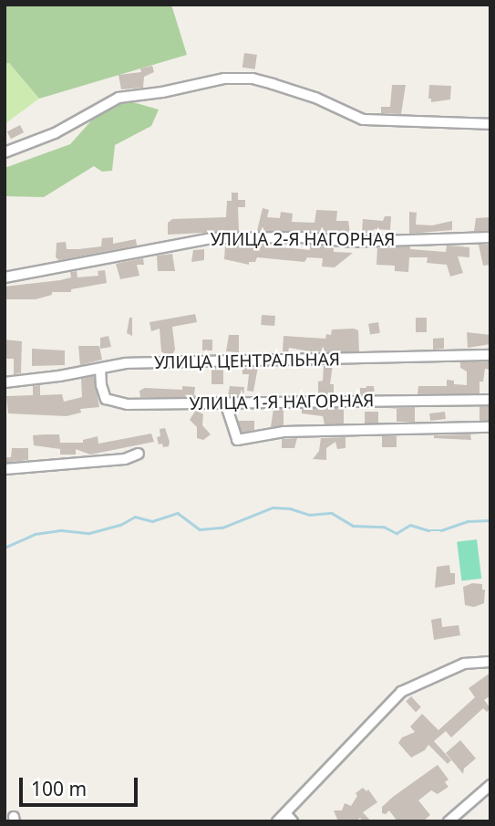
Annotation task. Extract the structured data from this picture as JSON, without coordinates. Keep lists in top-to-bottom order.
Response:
{
  "streets": {
    "street": ["УЛИЦА 2-Я НАГОРНАЯ", "УЛИЦА ЦЕНТРАЛЬНАЯ", "УЛИЦА 1-Я НАГОРНАЯ"]
  },
  "crossings": [
    ["УЛИЦА ЦЕНТРАЛЬНАЯ", "УЛИЦА 1-Я НАГОРНАЯ"]
  ],
  "scale_bar": "100 m"
}
